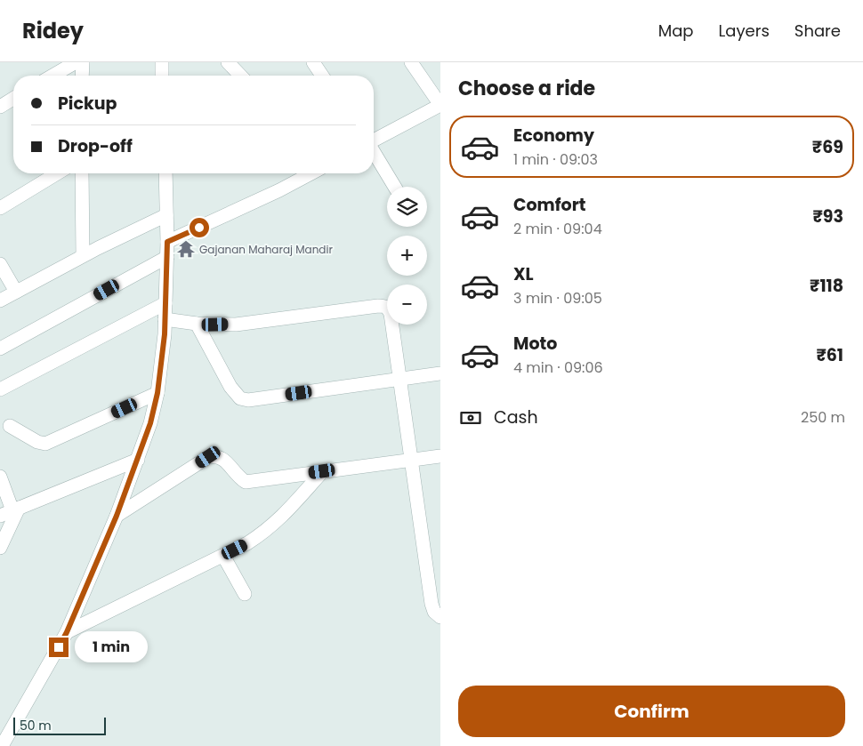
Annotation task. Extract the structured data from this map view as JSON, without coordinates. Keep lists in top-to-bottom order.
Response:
{
  "places": {
    "temple": ["Gajanan Maharaj Mandir"]
  },
  "scale_bar": "50 m",
  "page": {
    "header": "Ridey",
    "nav": ["Map", "Layers", "Share"],
    "heading": "Choose a ride",
    "banner": ["Pickup", "Drop-off"],
    "list": [
      {
        "name": "Economy",
        "note": "1 min · 09:03",
        "value": "₹69"
      },
      {
        "name": "Comfort",
        "note": "2 min · 09:04",
        "value": "₹93"
      },
      {
        "name": "XL",
        "note": "3 min · 09:05",
        "value": "₹118"
      },
      {
        "name": "Moto",
        "note": "4 min · 09:06",
        "value": "₹61"
      }
    ],
    "map_buttons": ["+", "−"],
    "pay": ["Cash", "250 m"],
    "bubble": "1 min",
    "buttons": "Confirm",
    "scale": "50 m"
  }
}
